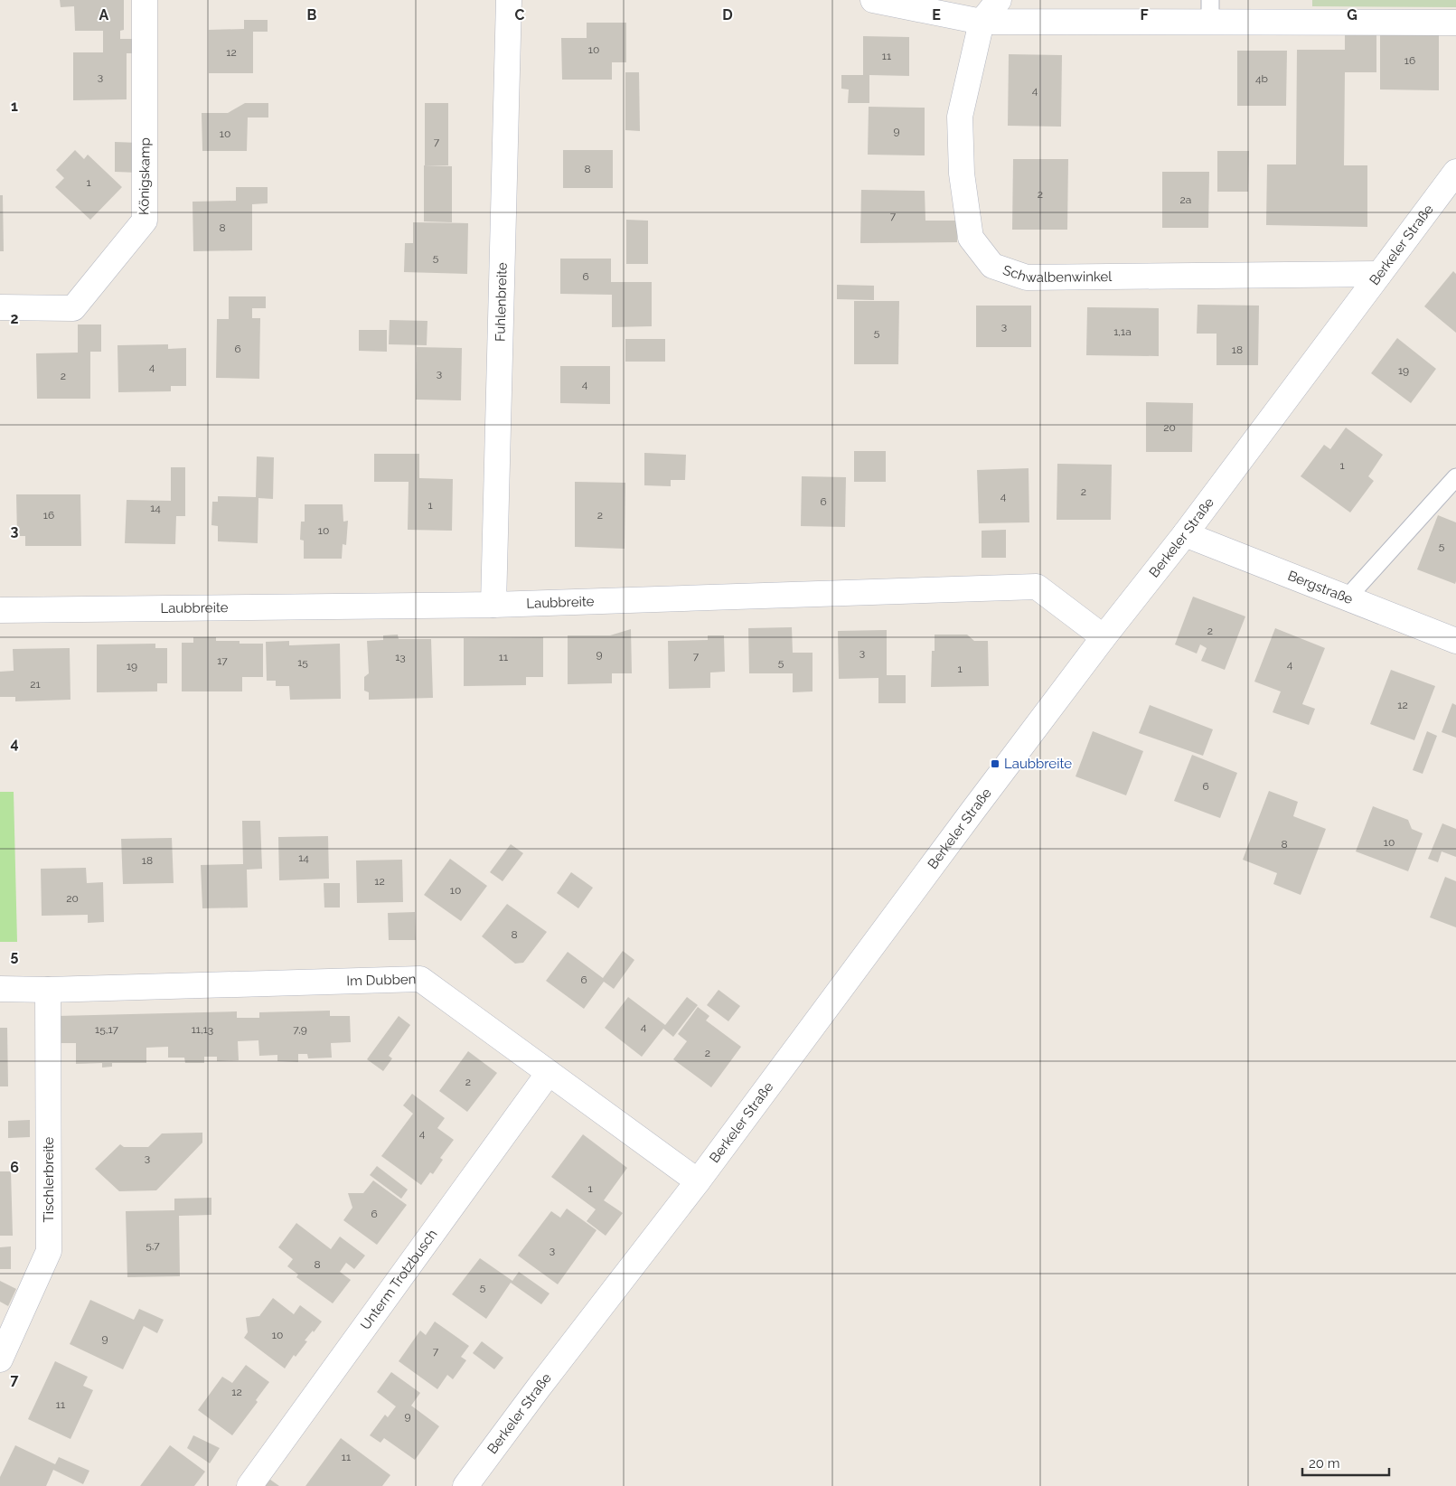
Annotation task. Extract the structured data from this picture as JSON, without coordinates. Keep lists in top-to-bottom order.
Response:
{
  "streets": {
    "street": [
      "Königskamp",
      "Berkeler Straße",
      "Schwalbenwinkel",
      "Fuhlenbreite",
      "Bergstraße",
      "Laubbreite",
      "Im Dubben",
      "Tischlerbreite",
      "Unterm Trotzbusch"
    ]
  },
  "crossings": [
    ["Berkeler Straße", "Schwalbenwinkel"],
    ["Berkeler Straße", "Bergstraße"],
    ["Berkeler Straße", "Laubbreite"],
    ["Berkeler Straße", "Im Dubben"],
    ["Fuhlenbreite", "Laubbreite"],
    ["Im Dubben", "Tischlerbreite"],
    ["Im Dubben", "Unterm Trotzbusch"]
  ],
  "places": {
    "transit": ["Laubbreite"]
  },
  "house_numbers": [
    "10",
    "12",
    "11",
    "16",
    "3",
    "4b",
    "4",
    "9",
    "10",
    "7",
    "8",
    "1",
    "2",
    "2a",
    "7",
    "8",
    "5",
    "6",
    "3",
    "1,1a",
    "5",
    "6",
    "18",
    "4",
    "19",
    "3",
    "2",
    "4",
    "20",
    "1",
    "2",
    "4",
    "6",
    "1",
    "14",
    "16",
    "2",
    "10",
    "5",
    "2",
    "3",
    "9",
    "7",
    "13",
    "11",
    "17",
    "15",
    "5",
    "4",
    "19",
    "1",
    "21",
    "12",
    "6",
    "10",
    "8",
    "14",
    "18",
    "12",
    "10",
    "20",
    "8",
    "6",
    "4",
    "15,17",
    "11,13",
    "7,9",
    "2",
    "2",
    "4",
    "3",
    "1",
    "6",
    "5,7",
    "3",
    "8",
    "5",
    "10",
    "9",
    "7",
    "12",
    "11",
    "9",
    "11"
  ],
  "scale_bar": "20 m",
  "grid": {
    "columns": [
      "A",
      "B",
      "C",
      "D",
      "E",
      "F",
      "G"
    ],
    "rows": [
      "1",
      "2",
      "3",
      "4",
      "5",
      "6",
      "7"
    ]
  }
}
